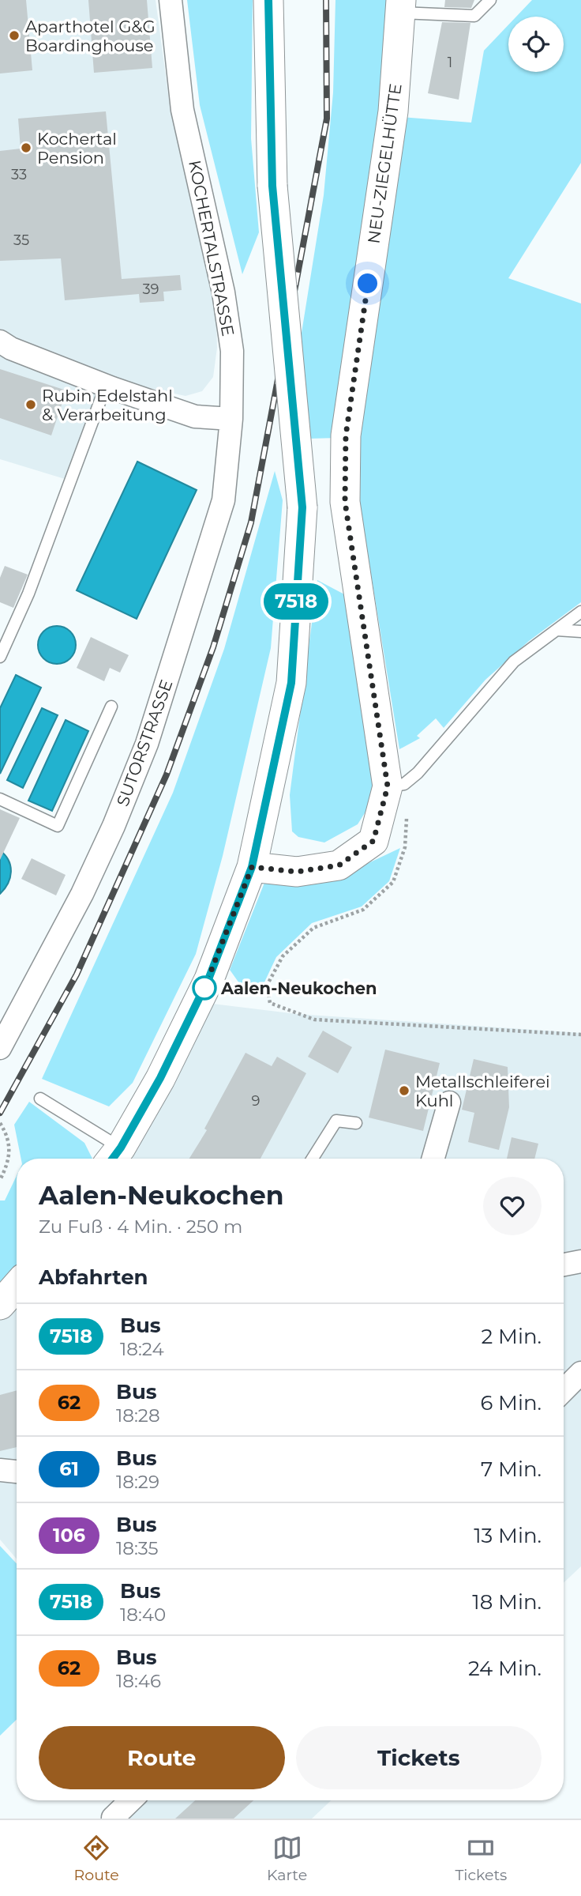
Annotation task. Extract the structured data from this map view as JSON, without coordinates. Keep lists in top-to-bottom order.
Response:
{
  "streets": {
    "street": ["NEU-ZIEGELHÜTTE", "KOCHERTALSTRASSE", "SUTORSTRASSE"]
  },
  "crossings": [
    ["KOCHERTALSTRASSE", "SUTORSTRASSE"]
  ],
  "places": [
    "Aparthotel G&G Boardinghouse",
    "Kochertal Pension",
    "Rubin Edelstahl & Verarbeitung",
    "Aalen-Neukochen",
    "Metallschleiferei Kuhl"
  ],
  "lines": ["bus line 7518"],
  "house_numbers": [
    "1",
    "33",
    "35",
    "39",
    "9"
  ],
  "page": {
    "on_map": "7518",
    "heading": [
      ["Aalen-Neukochen", "Zu Fuß · 4 Min. · 250 m"],
      "Abfahrten"
    ],
    "list": [
      {
        "mark": "7518",
        "name": "Bus",
        "note": "18:24",
        "value": "2 Min."
      },
      {
        "mark": "62",
        "name": "Bus",
        "note": "18:28",
        "value": "6 Min."
      },
      {
        "mark": "61",
        "name": "Bus",
        "note": "18:29",
        "value": "7 Min."
      },
      {
        "mark": "106",
        "name": "Bus",
        "note": "18:35",
        "value": "13 Min."
      },
      {
        "mark": "7518",
        "name": "Bus",
        "note": "18:40",
        "value": "18 Min."
      },
      {
        "mark": "62",
        "name": "Bus",
        "note": "18:46",
        "value": "24 Min."
      }
    ],
    "buttons": ["Route", "Tickets"],
    "tabs": ["Route", "Karte", "Tickets"]
  }
}
